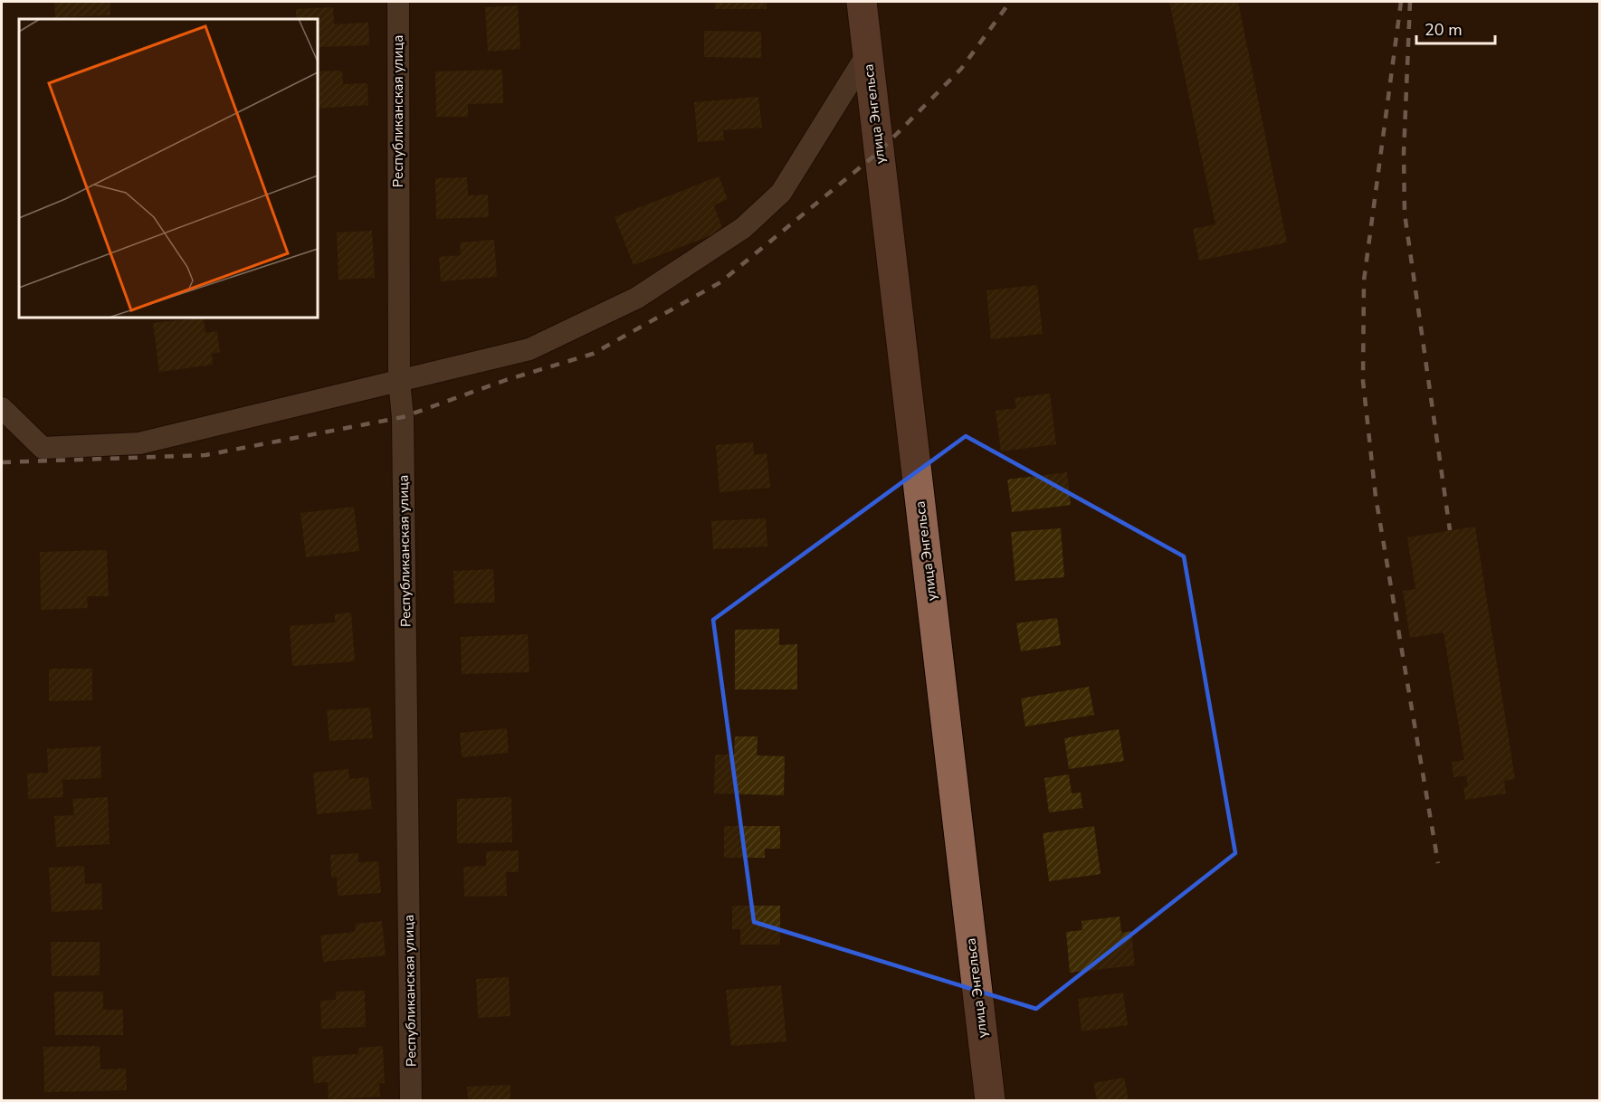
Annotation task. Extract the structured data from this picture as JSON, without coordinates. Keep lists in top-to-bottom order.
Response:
{
  "streets": {
    "street": ["Республиканская улица", "улица Энгельса"]
  },
  "scale_bar": "20 m"
}
